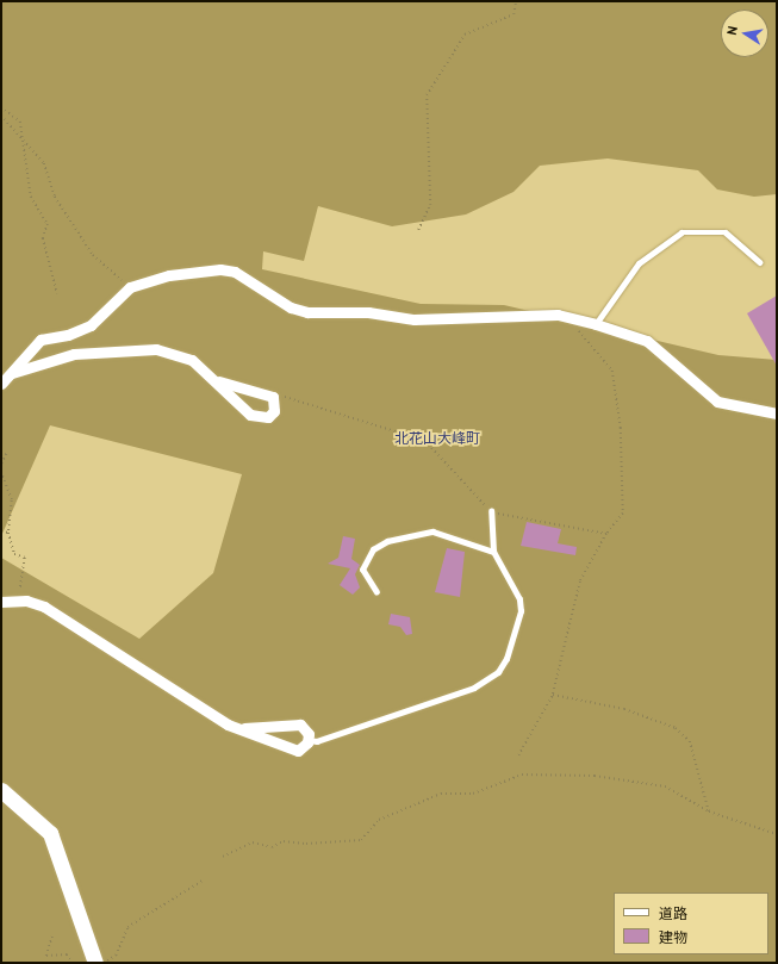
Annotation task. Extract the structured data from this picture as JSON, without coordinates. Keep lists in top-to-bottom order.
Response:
{
  "districts": ["北花山大峰町"],
  "legend": ["道路", "建物"],
  "north": "left"
}
